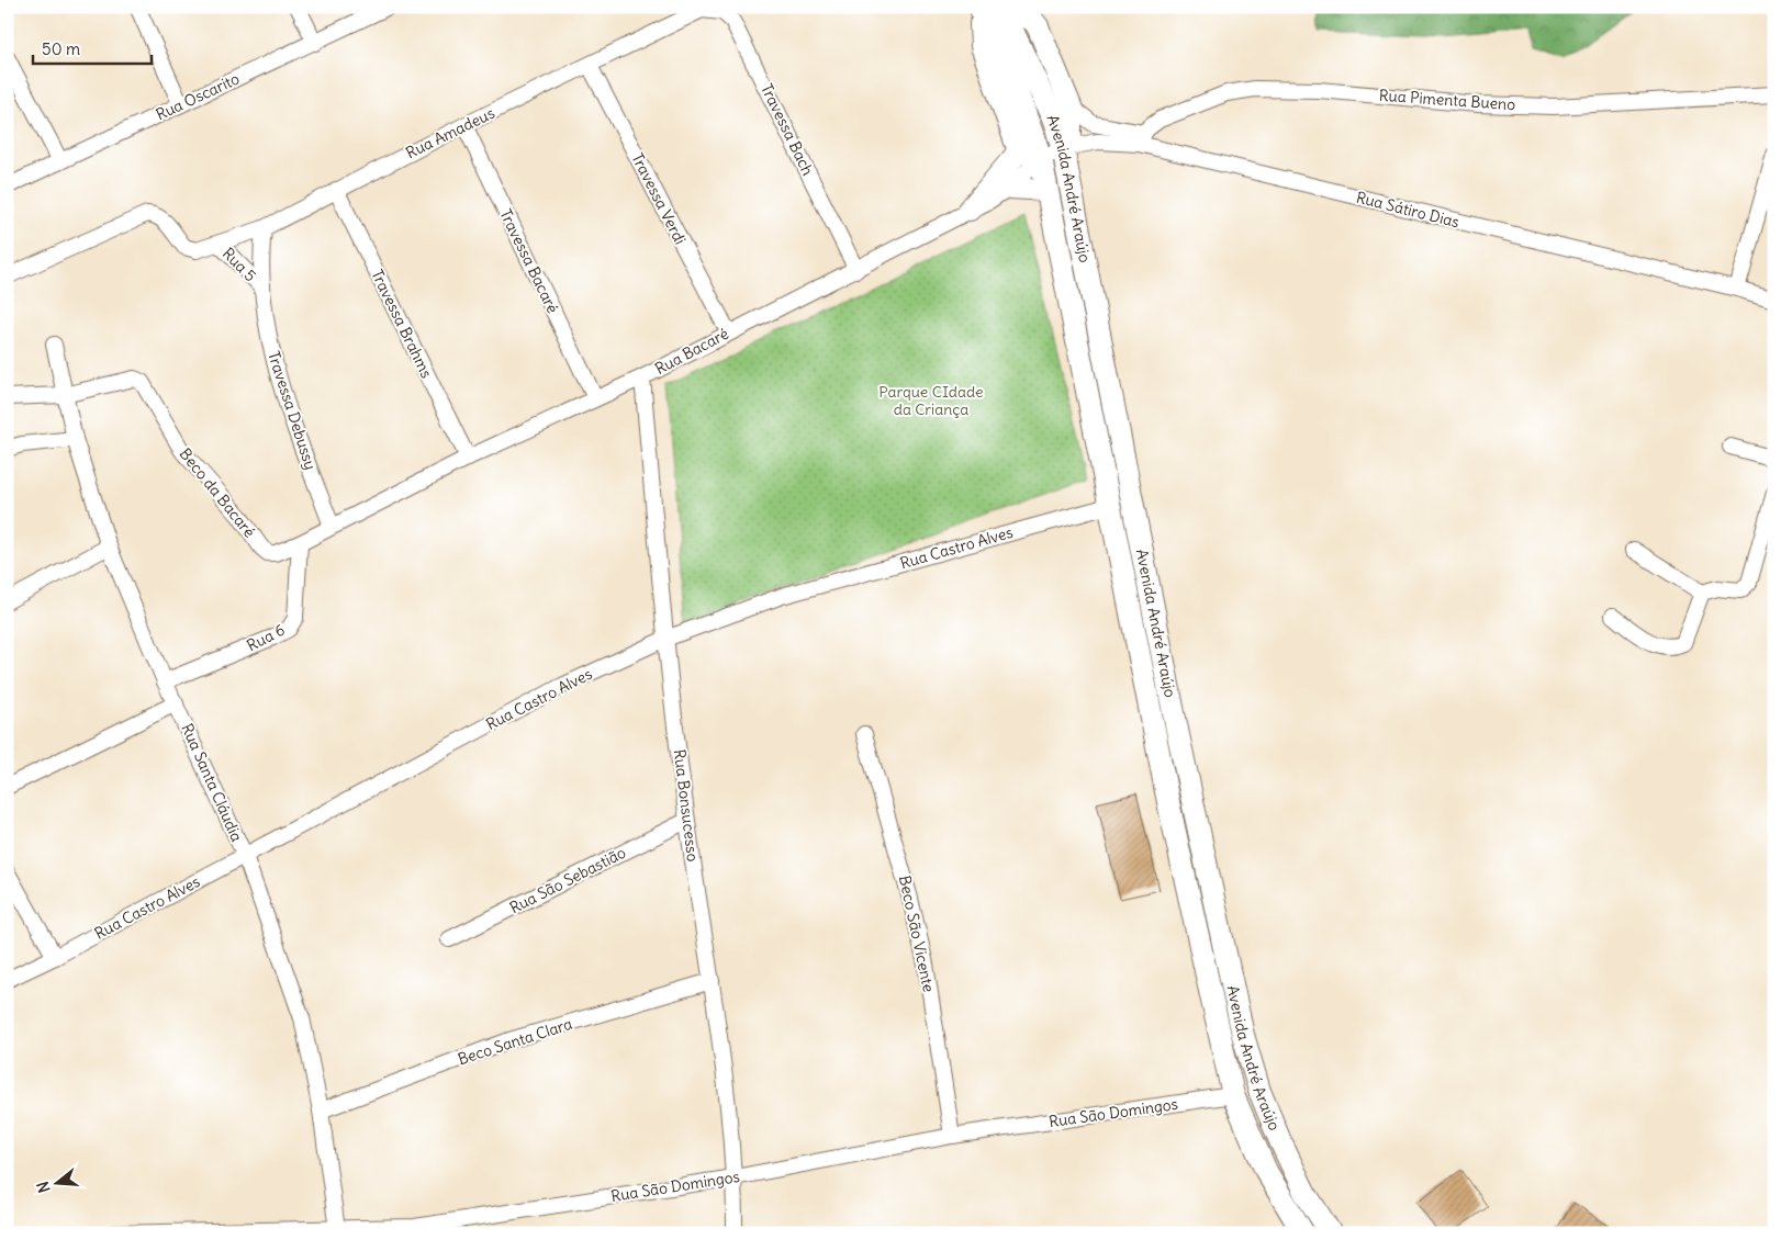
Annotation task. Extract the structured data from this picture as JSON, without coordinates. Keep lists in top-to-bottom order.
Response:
{
  "streets": {
    "main road": ["Avenida André Araújo"],
    "street": [
      "Rua Oscarito",
      "Rua Pimenta Bueno",
      "Travessa Bach",
      "Rua Amadeus",
      "Travessa Verdi",
      "Rua Sátiro Dias",
      "Travessa Bacaré",
      "Rua 5",
      "Travessa Brahms",
      "Rua Bacaré",
      "Travessa Debussy",
      "Beco da Bacaré",
      "Rua Castro Alves",
      "Rua 6",
      "Rua Santa Cláudia",
      "Rua Bonsucesso",
      "Rua São Sebastião",
      "Beco São Vicente",
      "Beco Santa Clara",
      "Rua São Domingos"
    ]
  },
  "crossings": [
    ["Rua Pimenta Bueno", "Rua Sátiro Dias"],
    ["Travessa Bach", "Rua Amadeus"],
    ["Travessa Bach", "Rua Bacaré"],
    ["Rua Amadeus", "Travessa Verdi"],
    ["Rua Amadeus", "Travessa Bacaré"],
    ["Rua Amadeus", "Rua 5"],
    ["Rua Amadeus", "Travessa Brahms"],
    ["Rua Amadeus", "Travessa Debussy"],
    ["Avenida André Araújo", "Rua Sátiro Dias"],
    ["Avenida André Araújo", "Rua Bacaré"],
    ["Avenida André Araújo", "Rua Castro Alves"],
    ["Avenida André Araújo", "Rua São Domingos"],
    ["Travessa Verdi", "Rua Bacaré"],
    ["Rua Sátiro Dias", "Rua Bacaré"],
    ["Travessa Bacaré", "Rua Bacaré"],
    ["Rua 5", "Travessa Debussy"],
    ["Travessa Brahms", "Rua Bacaré"],
    ["Rua Bacaré", "Travessa Debussy"],
    ["Rua Bacaré", "Beco da Bacaré"],
    ["Rua Bacaré", "Rua Bonsucesso"],
    ["Travessa Debussy", "Beco da Bacaré"],
    ["Beco da Bacaré", "Rua 6"],
    ["Beco da Bacaré", "Rua Santa Cláudia"],
    ["Rua Castro Alves", "Rua Santa Cláudia"],
    ["Rua Castro Alves", "Rua Bonsucesso"],
    ["Rua 6", "Rua Santa Cláudia"],
    ["Rua Santa Cláudia", "Beco Santa Clara"],
    ["Rua Santa Cláudia", "Rua São Domingos"],
    ["Rua Bonsucesso", "Rua São Sebastião"],
    ["Rua Bonsucesso", "Beco Santa Clara"],
    ["Rua Bonsucesso", "Rua São Domingos"],
    ["Beco São Vicente", "Rua São Domingos"]
  ],
  "parks": ["Parque CIdade da Criança"],
  "scale_bar": "50 m",
  "north": "left"
}
